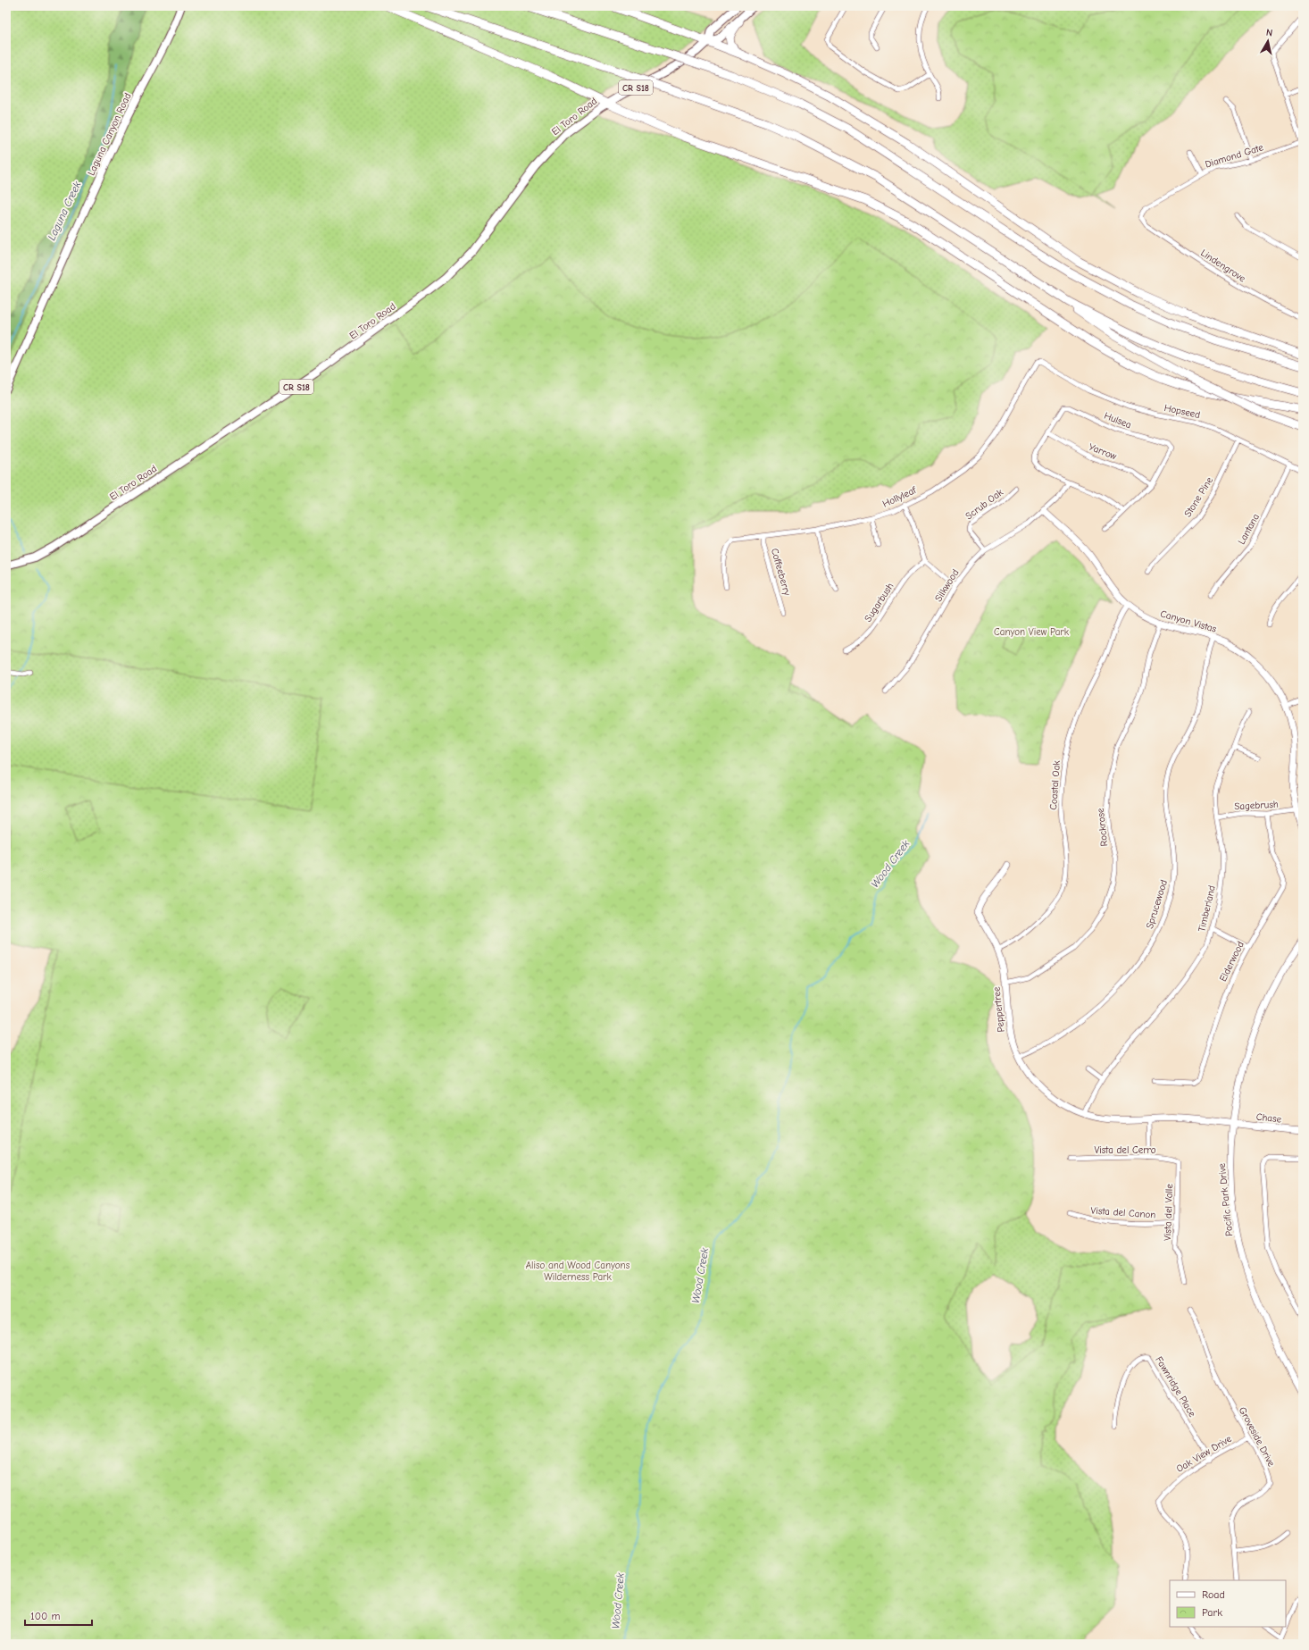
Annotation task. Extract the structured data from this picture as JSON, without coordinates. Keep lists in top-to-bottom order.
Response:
{
  "streets": {
    "main road": ["CR S18", "El Toro Road", "Laguna Canyon Road"],
    "street": [
      "Diamond Gate",
      "Lindengrove",
      "Hopseed",
      "Hulsea",
      "Yarrow",
      "Hollyleaf",
      "Stone Pine",
      "Scrub Oak",
      "Lantana",
      "Coffeeberry",
      "Silkwood",
      "Sugarbush",
      "Canyon Vistas",
      "Coastal Oak",
      "Sagebrush",
      "Rockrose",
      "Sprucewood",
      "Timberland",
      "Elderwood",
      "Peppertree",
      "Chase",
      "Vista del Cerro",
      "Pacific Park Drive",
      "Vista del Canon",
      "Vista del Valle",
      "Fawnridge Place",
      "Groveside Drive",
      "Oak View Drive"
    ]
  },
  "crossings": [
    ["Diamond Gate", "Lindengrove"],
    ["Hopseed", "Hollyleaf"],
    ["Hopseed", "Stone Pine"],
    ["Hopseed", "Lantana"],
    ["Hulsea", "Yarrow"],
    ["Hollyleaf", "Coffeeberry"],
    ["Scrub Oak", "Silkwood"],
    ["Silkwood", "Canyon Vistas"],
    ["Canyon Vistas", "Coastal Oak"],
    ["Canyon Vistas", "Sagebrush"],
    ["Canyon Vistas", "Rockrose"],
    ["Canyon Vistas", "Sprucewood"],
    ["Coastal Oak", "Peppertree"],
    ["Sagebrush", "Timberland"],
    ["Sagebrush", "Elderwood"],
    ["Rockrose", "Peppertree"],
    ["Sprucewood", "Peppertree"],
    ["Timberland", "Peppertree"],
    ["Peppertree", "Chase"],
    ["Peppertree", "Pacific Park Drive"],
    ["Chase", "Pacific Park Drive"],
    ["Vista del Cerro", "Vista del Valle"],
    ["Vista del Canon", "Vista del Valle"],
    ["Fawnridge Place", "Oak View Drive"],
    ["Groveside Drive", "Oak View Drive"]
  ],
  "water": ["Laguna Creek", "Wood Creek"],
  "parks": ["Canyon View Park", "Aliso and Wood Canyons Wilderness Park"],
  "legend": ["Road", "Park"],
  "scale_bar": "100 m",
  "north": "top"
}
